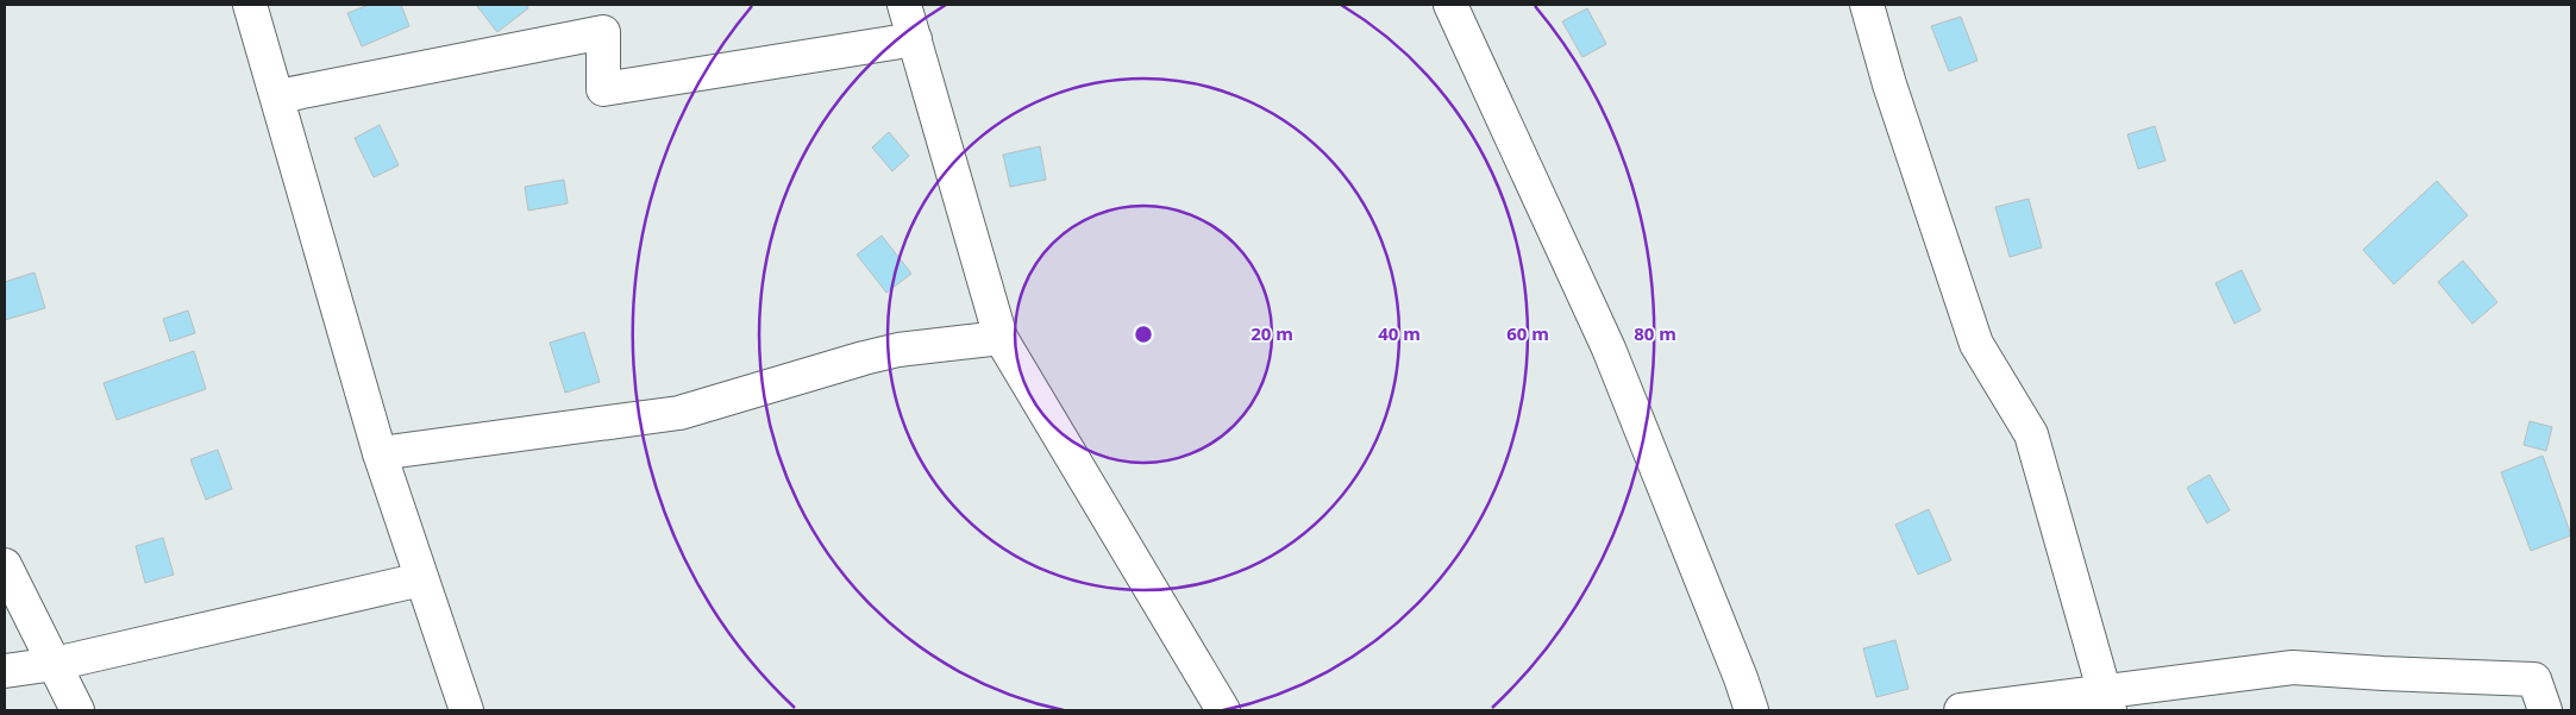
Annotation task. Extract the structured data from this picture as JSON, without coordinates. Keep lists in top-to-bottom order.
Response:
{
  "rings": [
    "20 m",
    "40 m",
    "60 m",
    "80 m"
  ]
}
